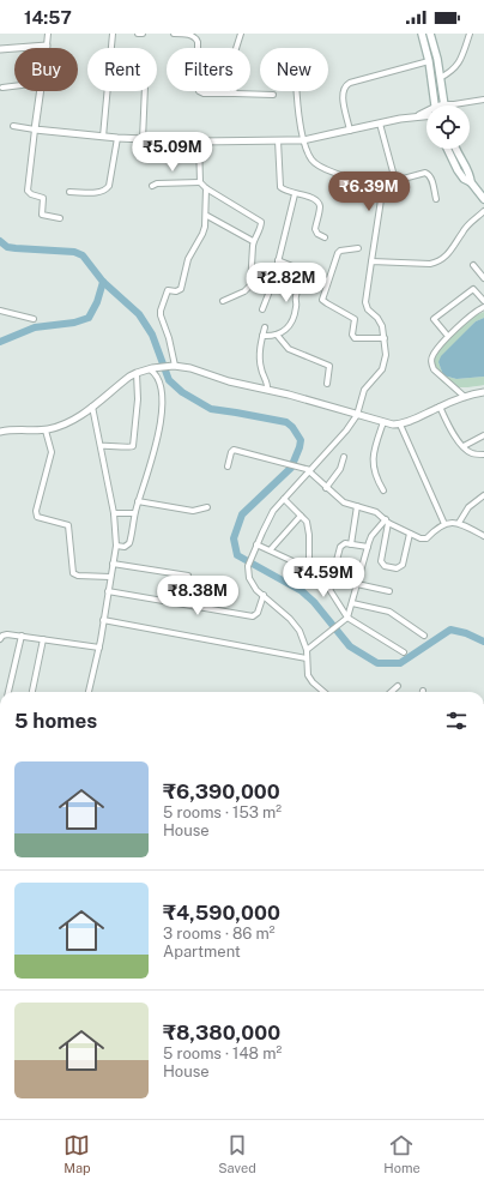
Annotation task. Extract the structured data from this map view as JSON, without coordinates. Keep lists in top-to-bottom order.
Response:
{
  "page": {
    "status": "14:57",
    "chip": [
      "Buy",
      "Rent",
      "Filters",
      "New"
    ],
    "price": [
      "₹5.09M",
      "₹6.39M",
      "₹2.82M",
      "₹4.59M",
      "₹8.38M"
    ],
    "heading": "5 homes",
    "list": [
      {
        "name": "₹6,390,000",
        "note": "5 rooms · 153 m² · House"
      },
      {
        "name": "₹4,590,000",
        "note": "3 rooms · 86 m² · Apartment"
      },
      {
        "name": "₹8,380,000",
        "note": "5 rooms · 148 m² · House"
      }
    ],
    "tabs": ["Map", "Saved", "Home"]
  }
}
